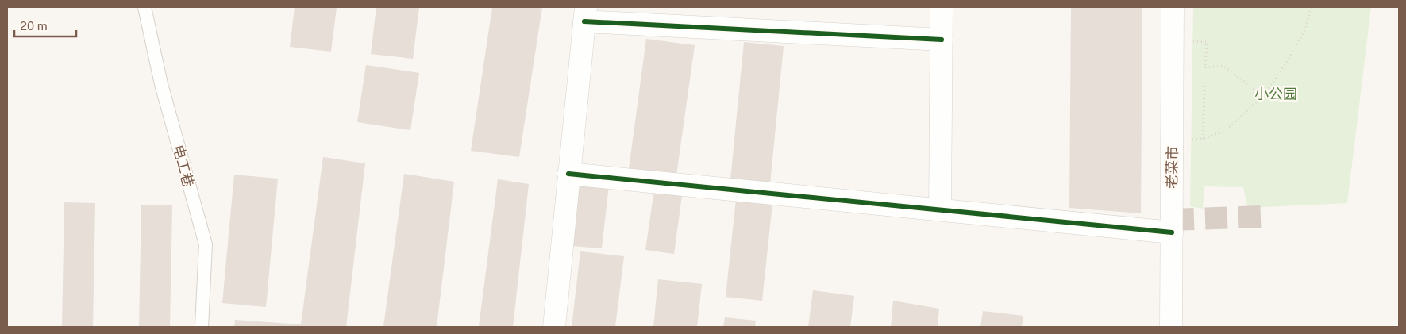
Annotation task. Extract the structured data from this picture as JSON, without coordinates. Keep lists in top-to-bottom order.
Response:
{
  "streets": {
    "street": ["老菜市"],
    "lane": ["电工巷"]
  },
  "parks": ["小公园"],
  "scale_bar": "20 m"
}
